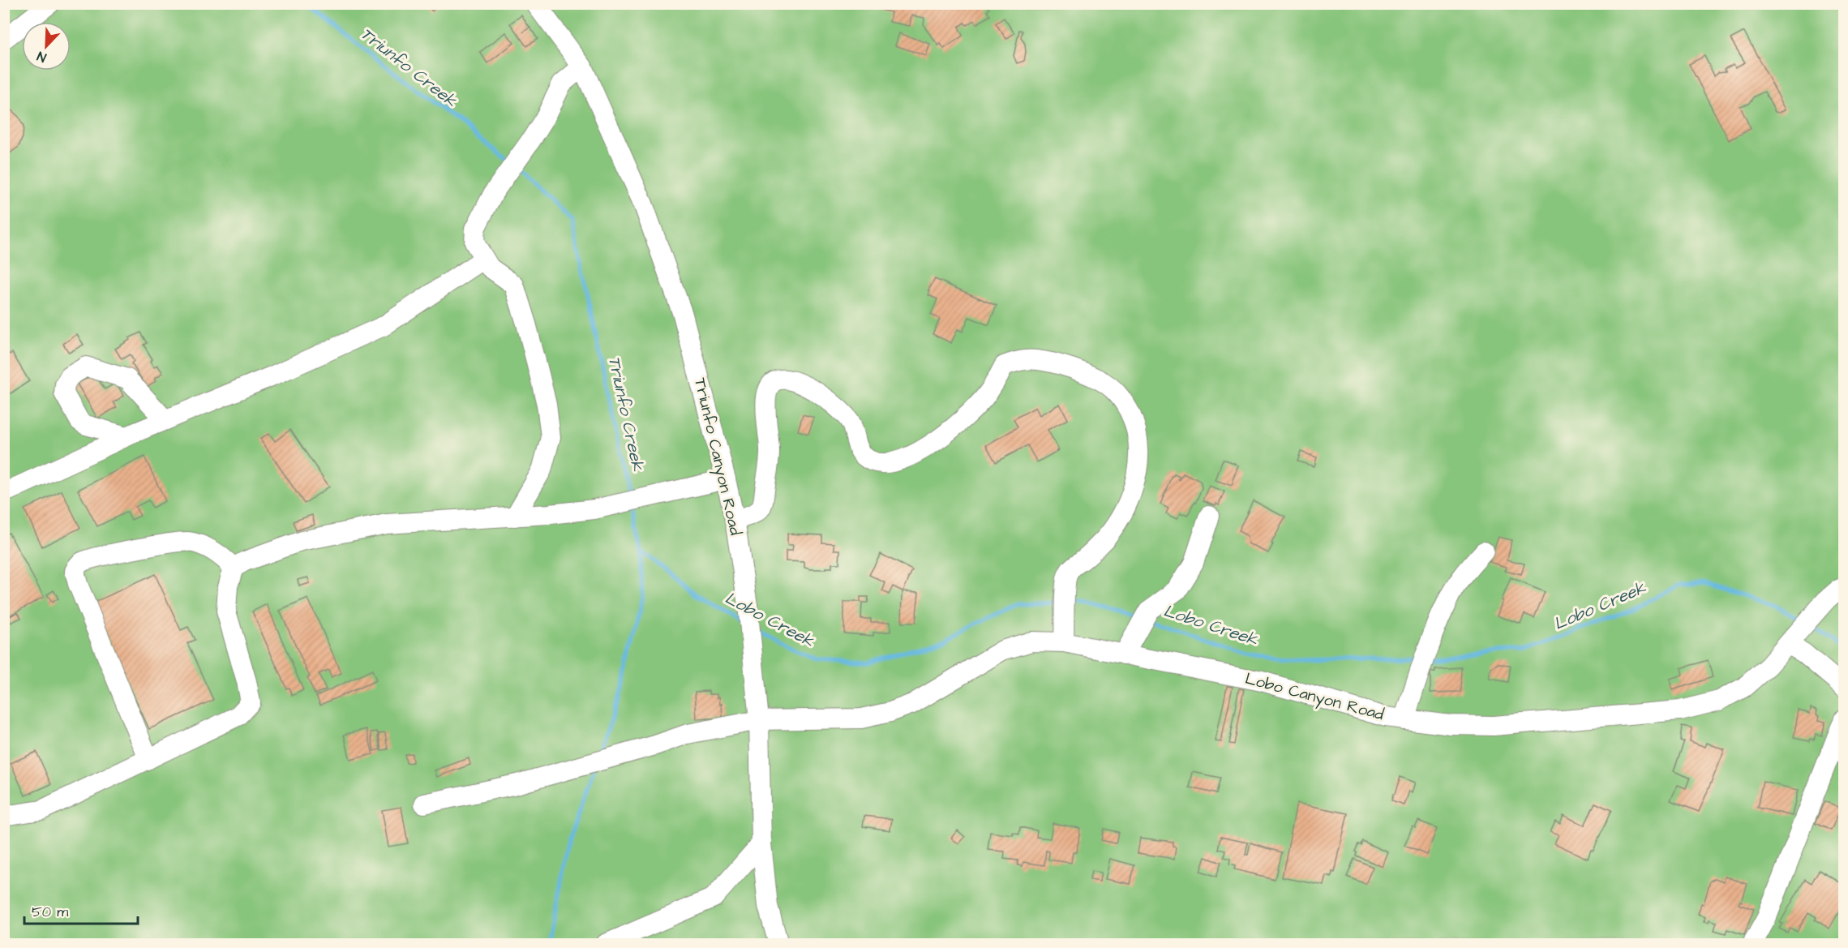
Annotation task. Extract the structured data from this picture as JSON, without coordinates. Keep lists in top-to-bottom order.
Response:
{
  "streets": {
    "street": ["Triunfo Canyon Road", "Lobo Canyon Road"]
  },
  "crossings": [
    ["Triunfo Canyon Road", "Lobo Canyon Road"]
  ],
  "water": ["Triunfo Creek", "Lobo Creek"],
  "scale_bar": "50 m",
  "north": "bottom left"
}
